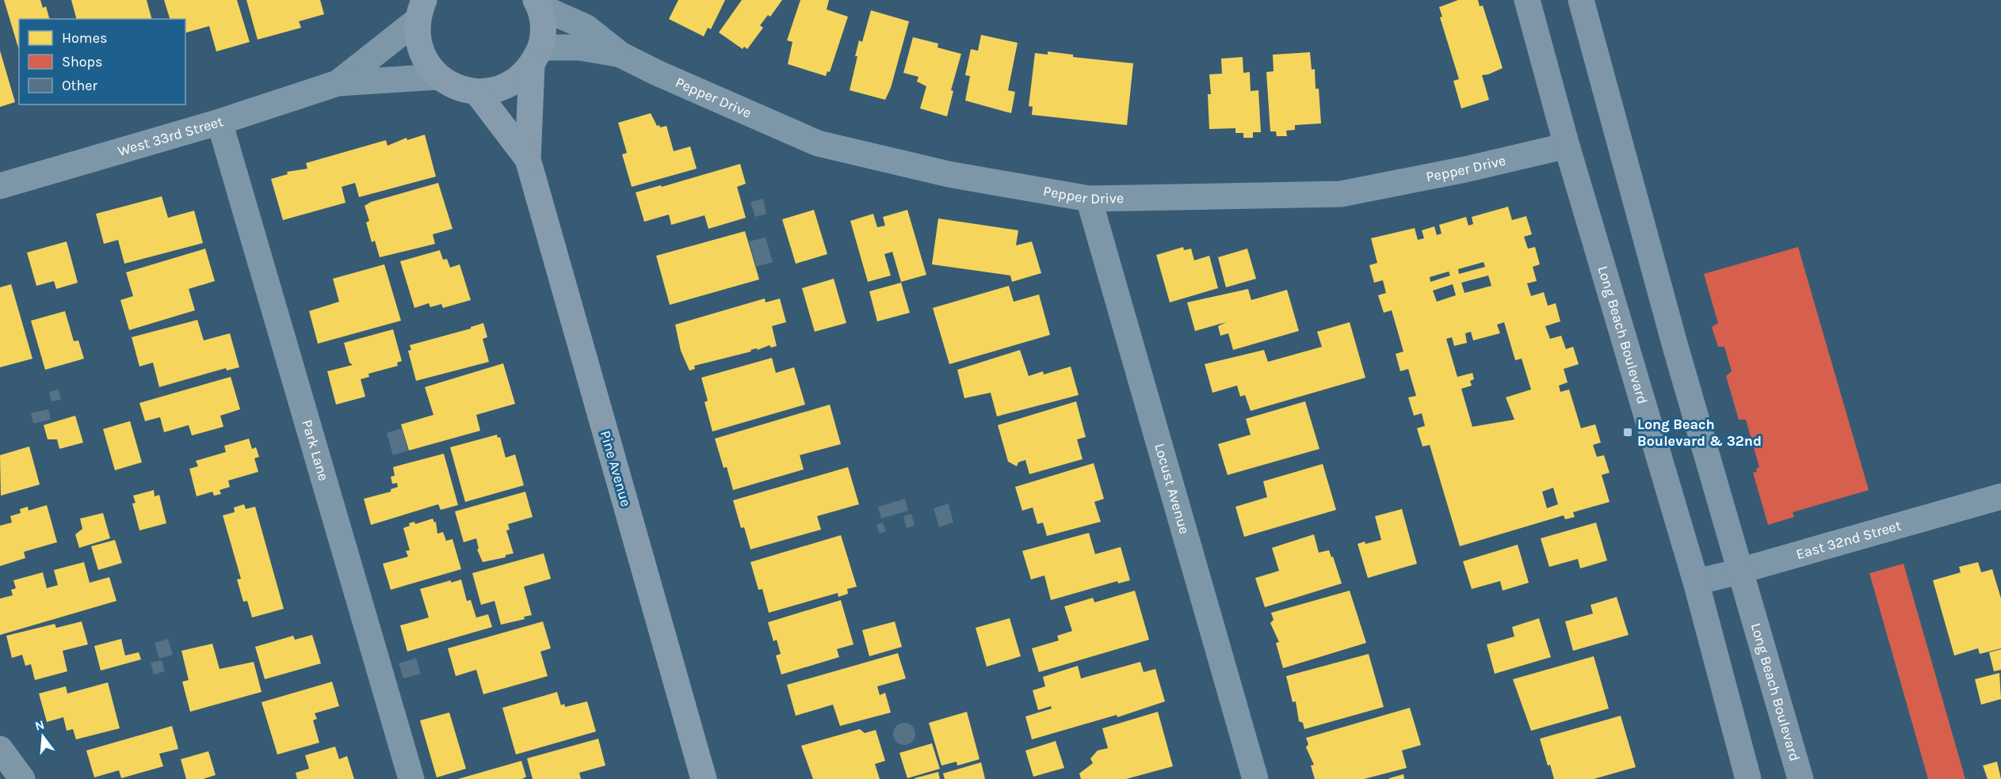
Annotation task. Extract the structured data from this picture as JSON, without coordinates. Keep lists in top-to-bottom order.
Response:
{
  "streets": {
    "main road": ["Long Beach Boulevard"],
    "street": [
      "Pepper Drive",
      "West 33rd Street",
      "Park Lane",
      "Pine Avenue",
      "Locust Avenue",
      "East 32nd Street"
    ]
  },
  "crossings": [
    ["Pepper Drive", "Long Beach Boulevard"],
    ["Pepper Drive", "Pine Avenue"],
    ["Pepper Drive", "Locust Avenue"],
    ["West 33rd Street", "Park Lane"],
    ["Long Beach Boulevard", "East 32nd Street"]
  ],
  "places": {
    "transit": ["Long Beach Boulevard & 32nd"]
  },
  "legend": ["Homes", "Shops", "Other"],
  "north": "top"
}
